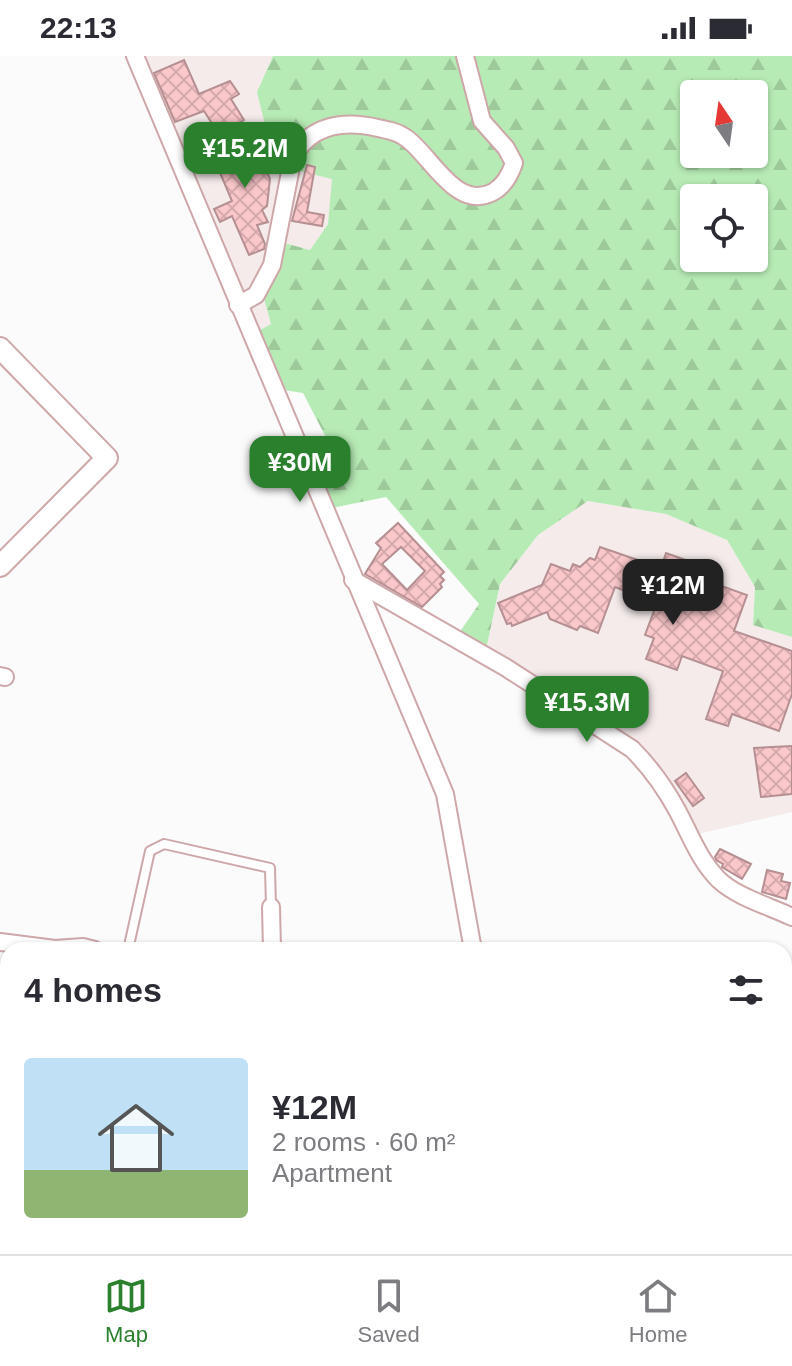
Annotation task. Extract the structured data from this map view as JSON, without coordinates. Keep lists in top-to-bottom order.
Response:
{
  "north": "top",
  "page": {
    "status": "22:13",
    "price": [
      "¥15.2M",
      "¥30M",
      "¥12M",
      "¥15.3M"
    ],
    "heading": "4 homes",
    "list": [
      {
        "name": "¥12M",
        "note": "2 rooms · 60 m² · Apartment"
      }
    ],
    "tabs": ["Map", "Saved", "Home"]
  }
}
